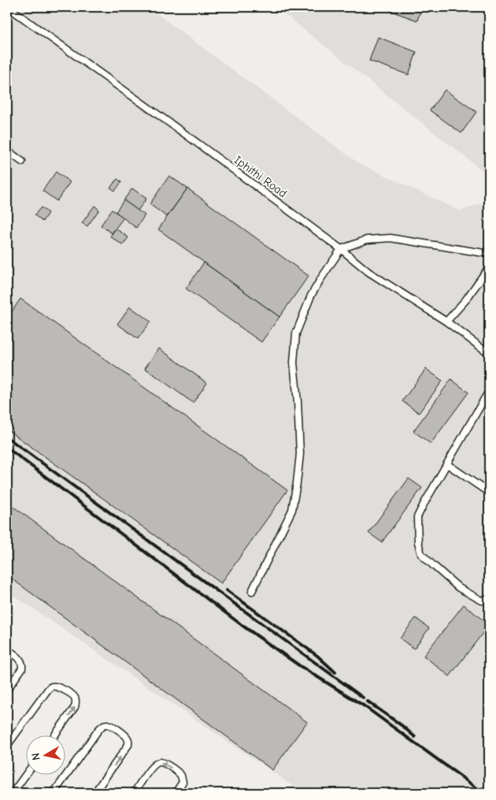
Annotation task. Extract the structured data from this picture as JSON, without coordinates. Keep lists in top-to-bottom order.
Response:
{
  "streets": {
    "lane": ["Iphithi Road"]
  },
  "north": "left"
}
